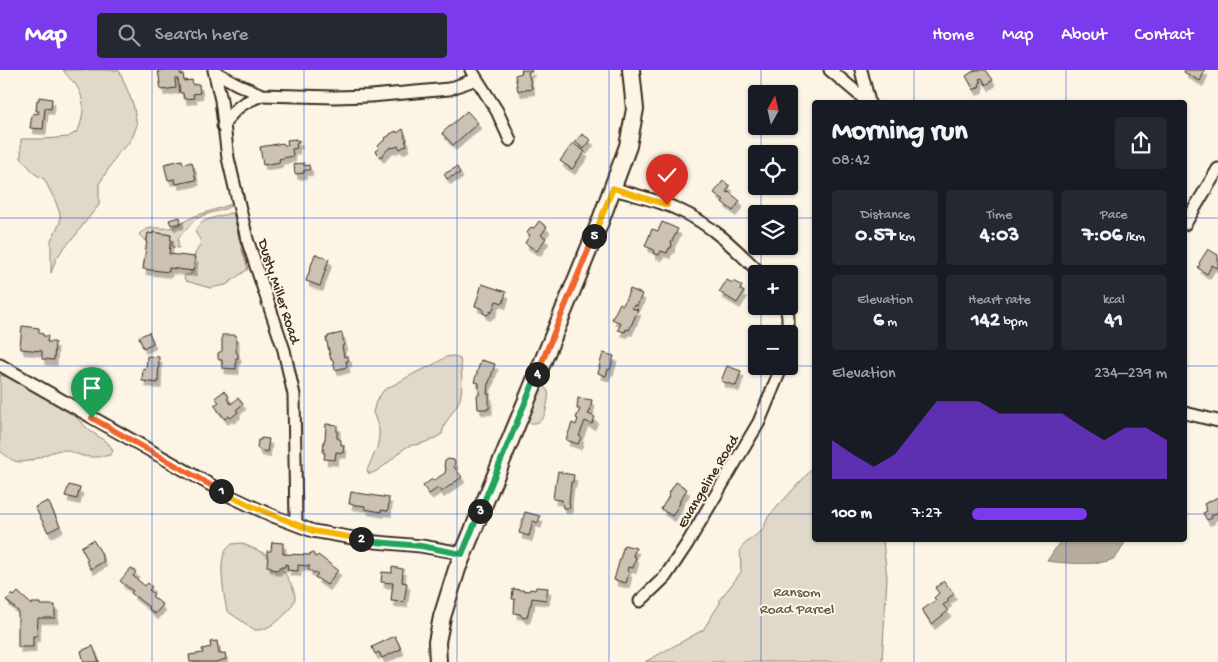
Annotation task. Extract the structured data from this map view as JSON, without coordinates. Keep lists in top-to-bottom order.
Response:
{
  "streets": {
    "street": ["Dusty Miller Road", "Evangeline Road"]
  },
  "parks": ["Ransom Road Parcel"],
  "north": "top",
  "page": {
    "header": "Map",
    "search": "Search here",
    "nav": [
      "Home",
      "Map",
      "About",
      "Contact"
    ],
    "map_buttons": ["+", "−"],
    "heading": ["Morning run", "08:42"],
    "stats": [
      ["Distance", "0.57 km"],
      ["Time", "4:03"],
      ["Pace", "7:06 /km"],
      ["Elevation", "6 m"],
      ["Heart rate", "142 bpm"],
      ["kcal", "41"]
    ],
    "pins": [
      "5",
      "4",
      "1",
      "3",
      "2"
    ],
    "chart": ["Elevation", "234–239 m"],
    "list": [
      {
        "name": "100 m",
        "note": "7:27"
      }
    ]
  }
}
